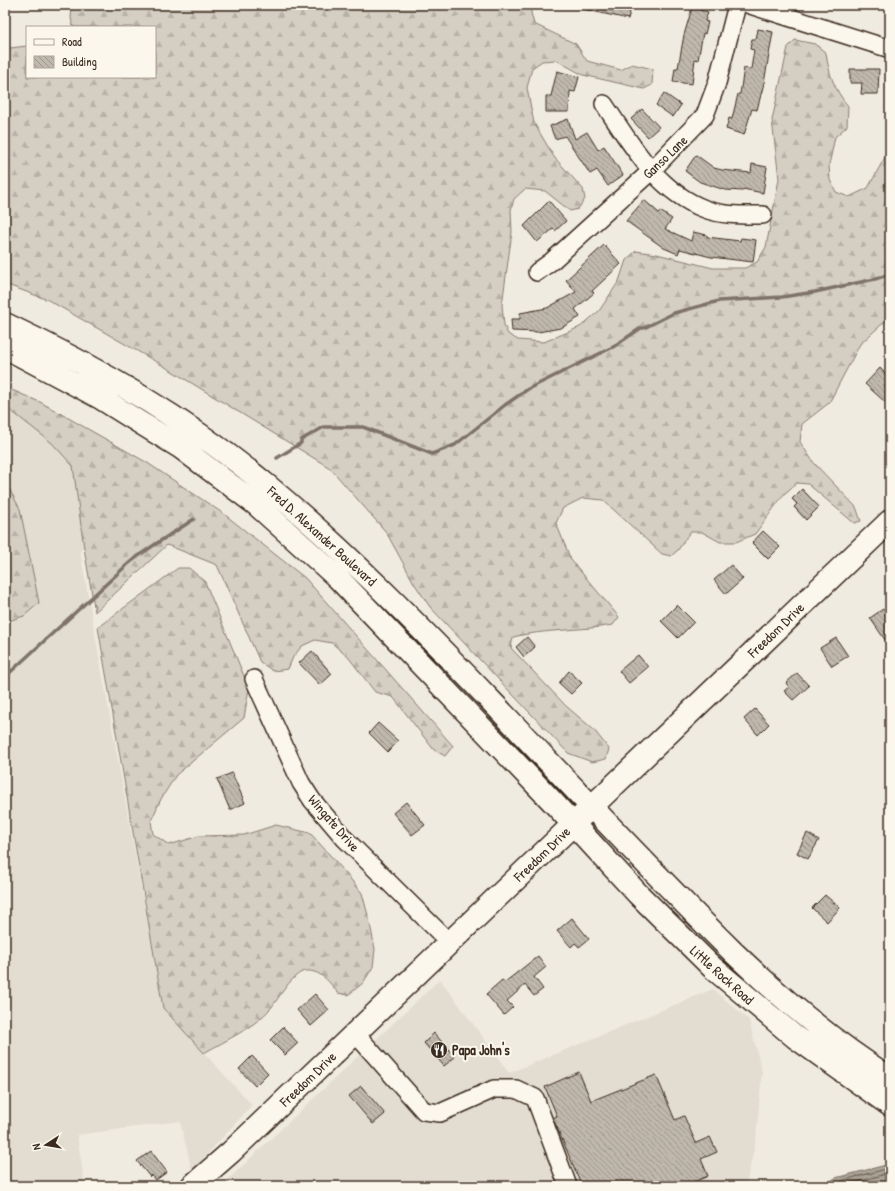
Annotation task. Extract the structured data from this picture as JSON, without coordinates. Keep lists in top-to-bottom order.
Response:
{
  "streets": {
    "main road": ["Fred D. Alexander Boulevard", "Freedom Drive", "Little Rock Road"],
    "street": ["Ganso Lane", "Wingate Drive"]
  },
  "crossings": [
    ["Fred D. Alexander Boulevard", "Freedom Drive"],
    ["Fred D. Alexander Boulevard", "Little Rock Road"],
    ["Freedom Drive", "Wingate Drive"],
    ["Freedom Drive", "Little Rock Road"]
  ],
  "places": {
    "restaurant": ["Papa John's"]
  },
  "legend": ["Road", "Building"],
  "north": "left"
}
